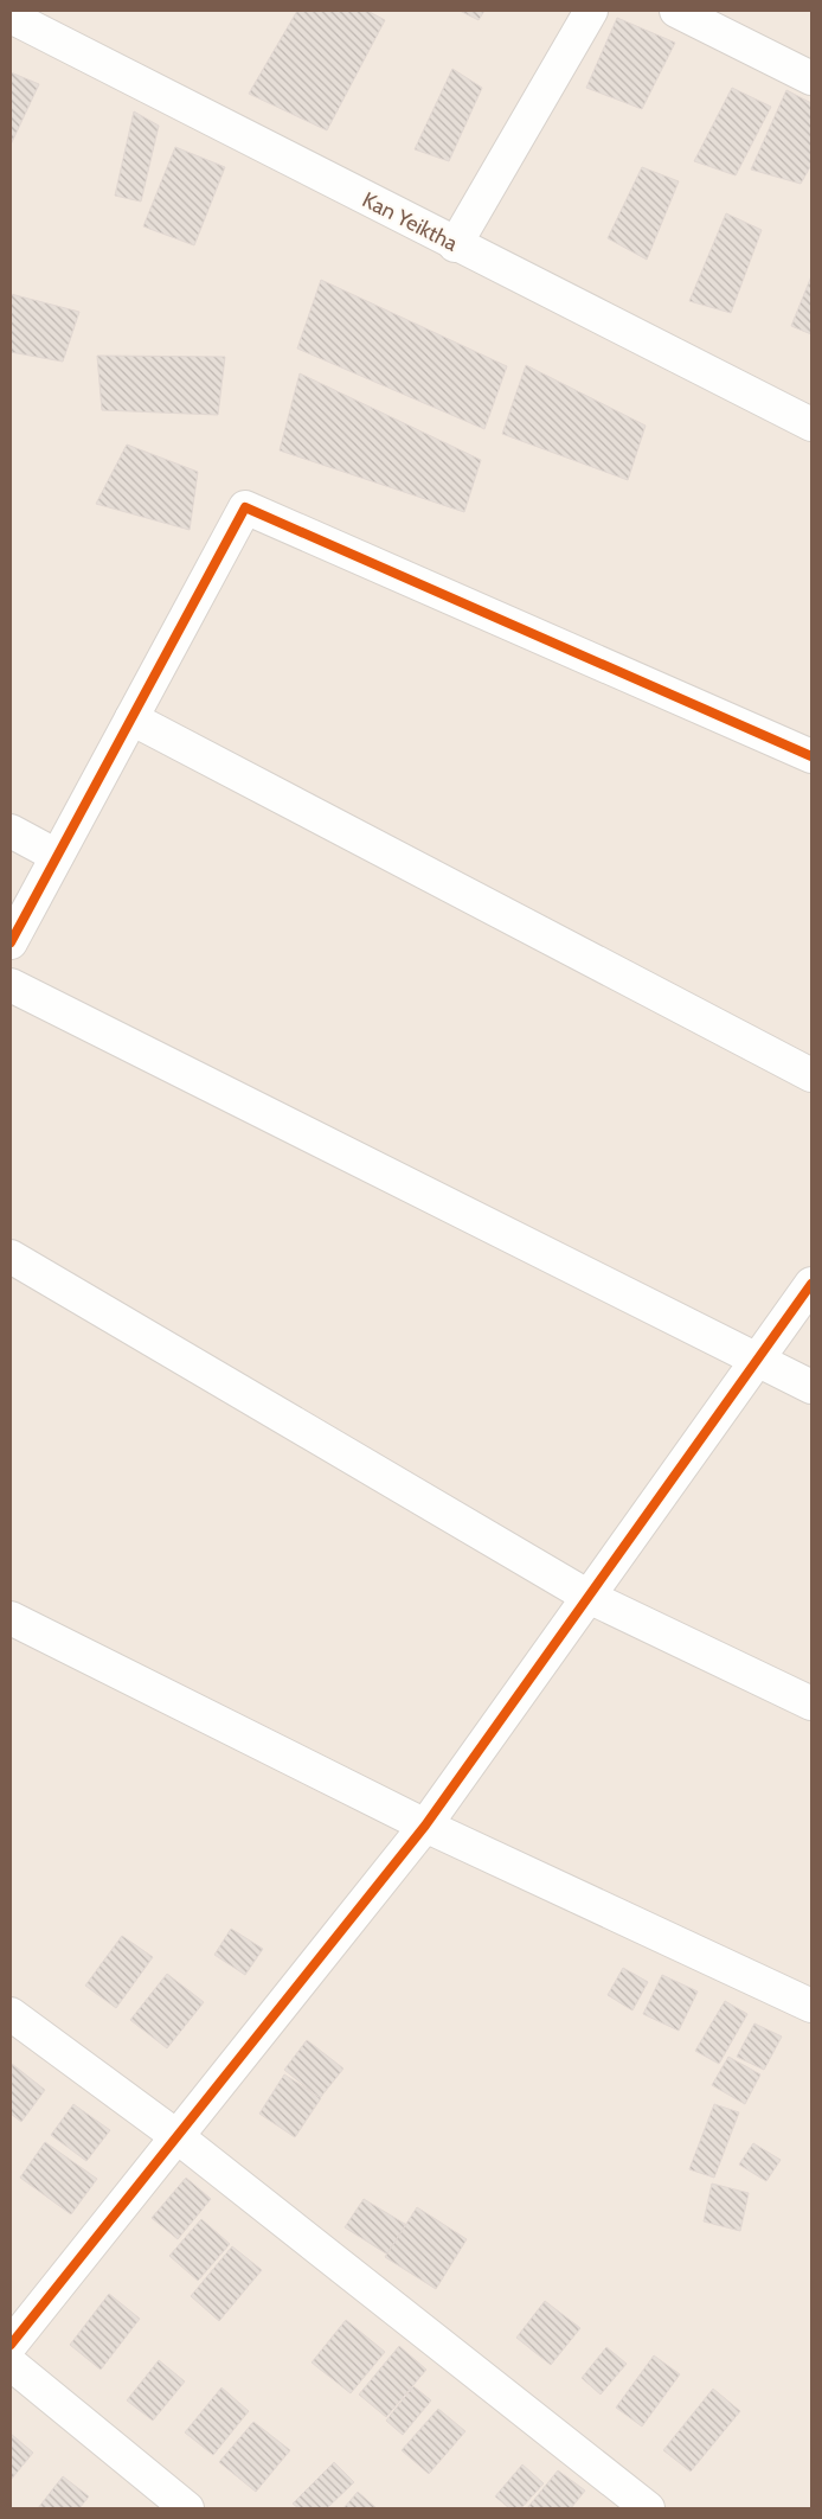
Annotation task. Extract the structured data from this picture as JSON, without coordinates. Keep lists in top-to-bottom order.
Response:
{
  "streets": {
    "street": ["Kan Yeiktha"]
  }
}
